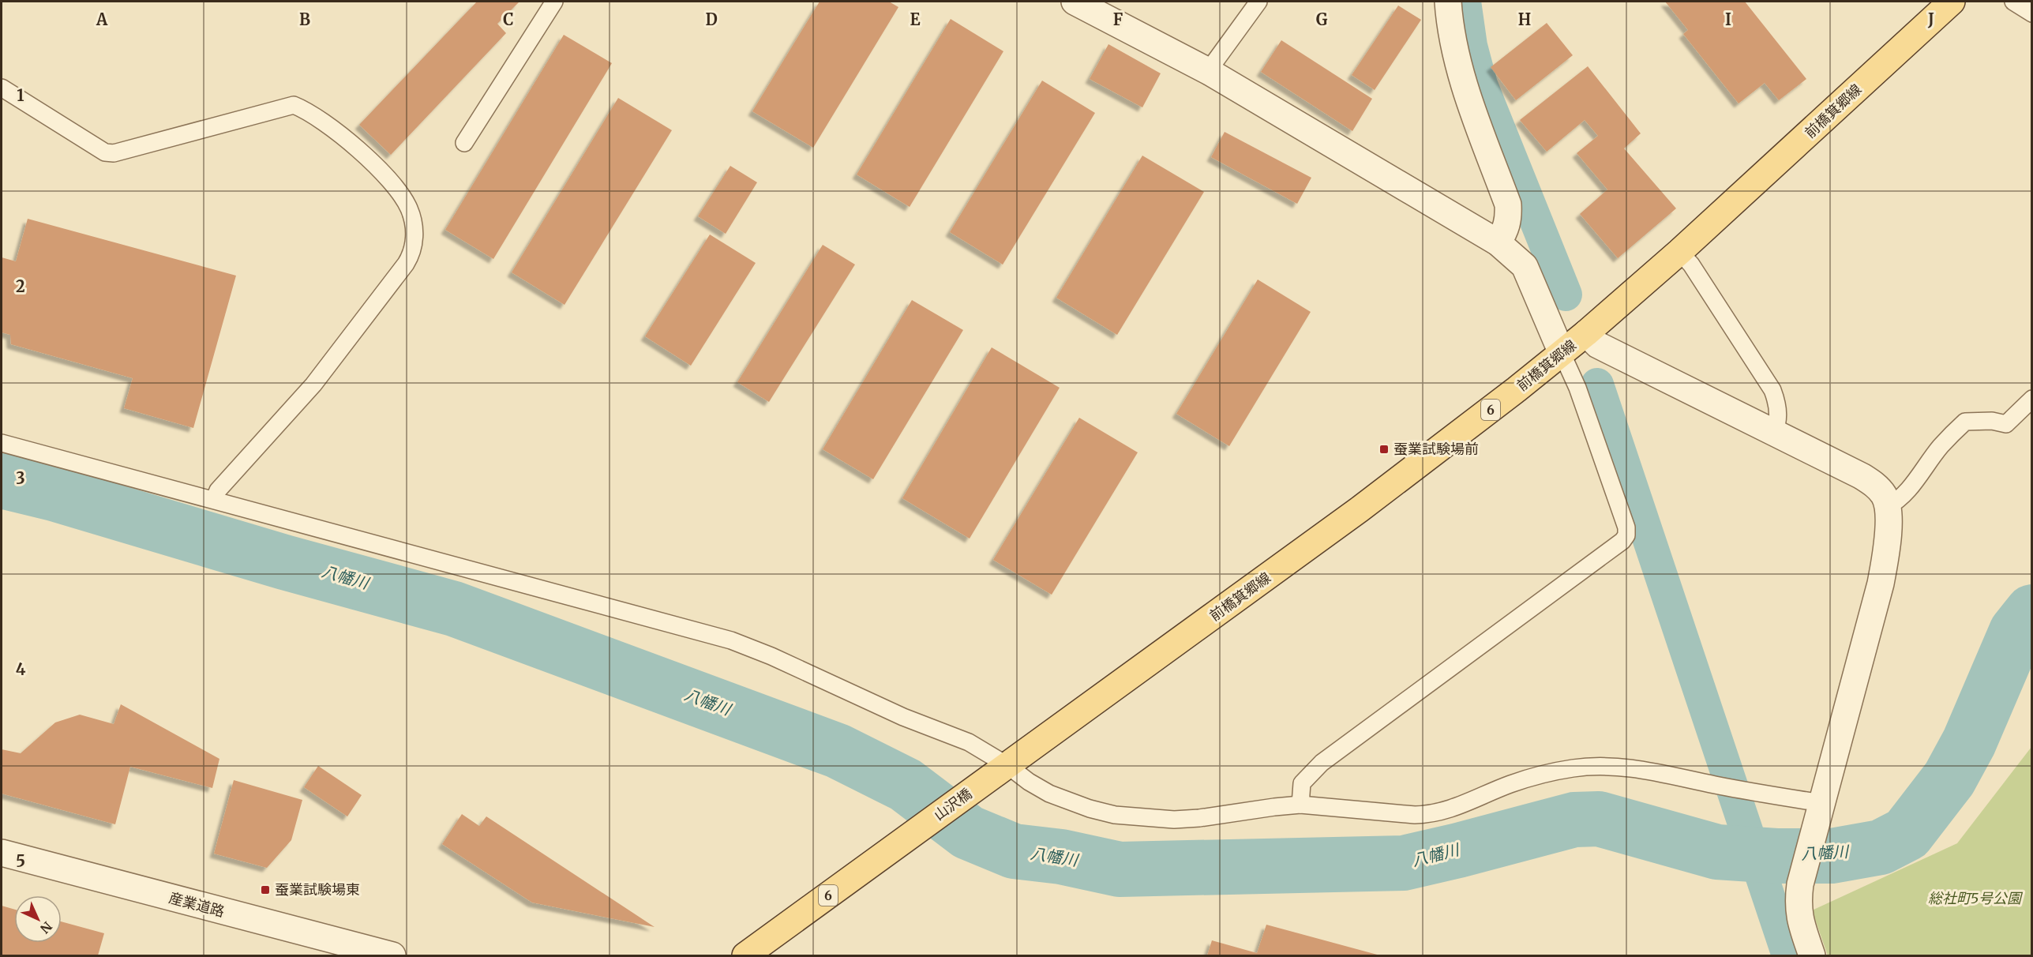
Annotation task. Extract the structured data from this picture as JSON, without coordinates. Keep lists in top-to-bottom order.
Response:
{
  "streets": {
    "main road": ["前橋箕郷線", "6", "山沢橋"],
    "street": ["産業道路"]
  },
  "crossings": [
    ["前橋箕郷線", "山沢橋"]
  ],
  "water": ["八幡川"],
  "parks": ["総社町5号公園"],
  "places": {
    "transit": ["蚕業試験場前", "蚕業試験場東"]
  },
  "north": "bottom right",
  "grid": {
    "columns": [
      "A",
      "B",
      "C",
      "D",
      "E",
      "F",
      "G",
      "H",
      "I",
      "J"
    ],
    "rows": [
      "1",
      "2",
      "3",
      "4",
      "5"
    ]
  }
}
